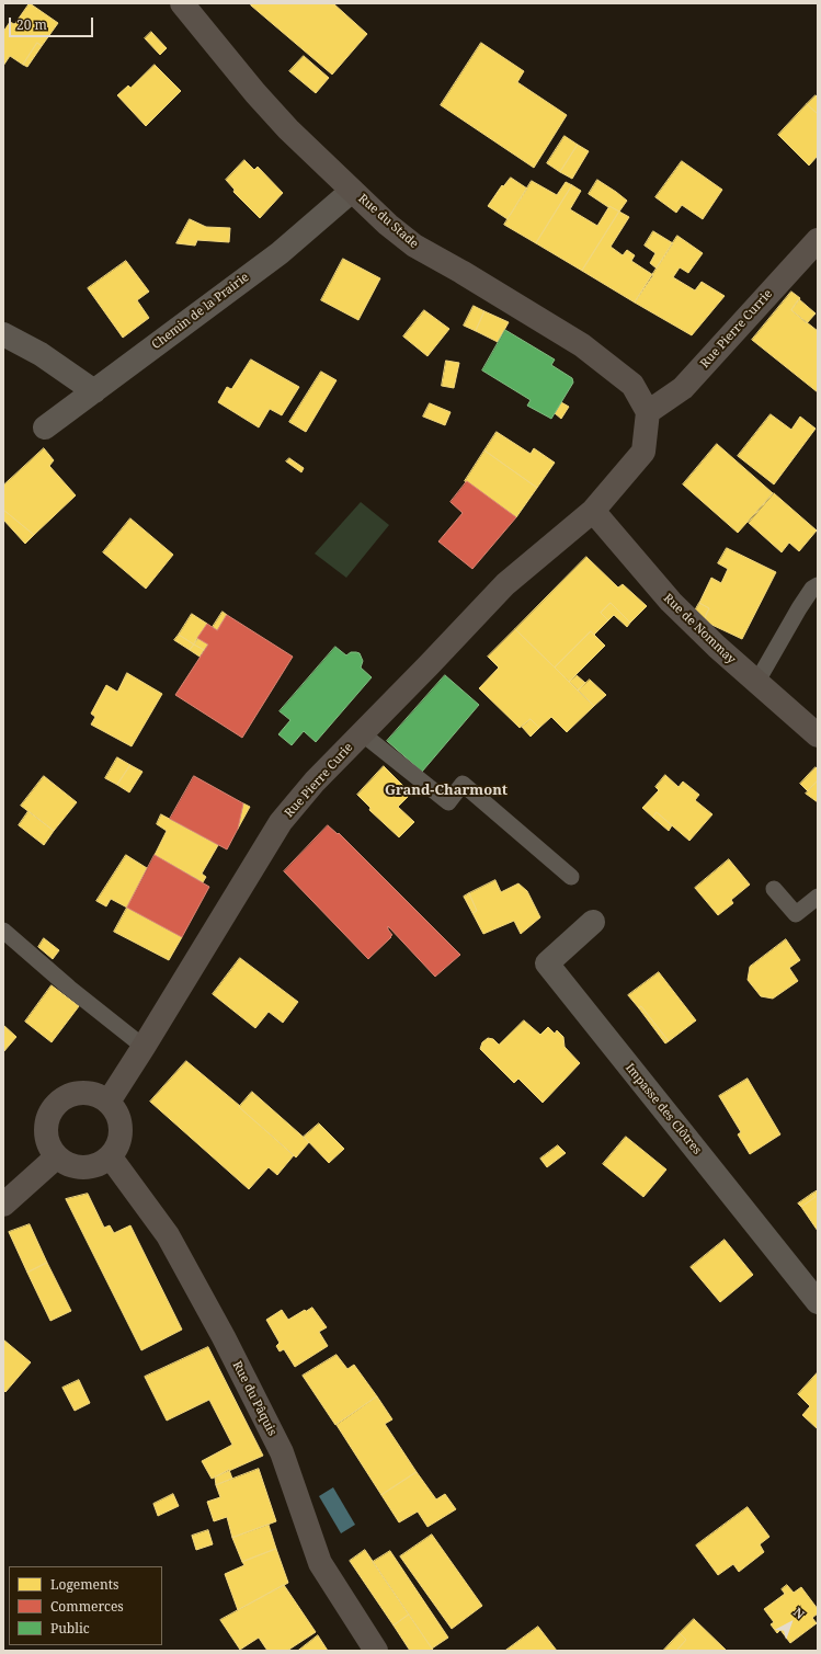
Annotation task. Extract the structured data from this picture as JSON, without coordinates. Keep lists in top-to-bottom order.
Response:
{
  "streets": {
    "street": [
      "Rue du Stade",
      "Chemin de la Prairie",
      "Rue Pierre Currie",
      "Rue de Nommay",
      "Rue Pierre Curie",
      "Impasse des Clôtres",
      "Rue du Pâquis"
    ]
  },
  "crossings": [
    ["Rue du Stade", "Chemin de la Prairie"],
    ["Rue du Stade", "Rue Pierre Currie"],
    ["Rue du Stade", "Rue Pierre Curie"],
    ["Rue Pierre Currie", "Rue Pierre Curie"],
    ["Rue de Nommay", "Rue Pierre Curie"],
    ["Rue Pierre Curie", "Rue du Pâquis"]
  ],
  "districts": ["Grand-Charmont"],
  "legend": ["Logements", "Commerces", "Public"],
  "scale_bar": "20 m",
  "north": "top right"
}
